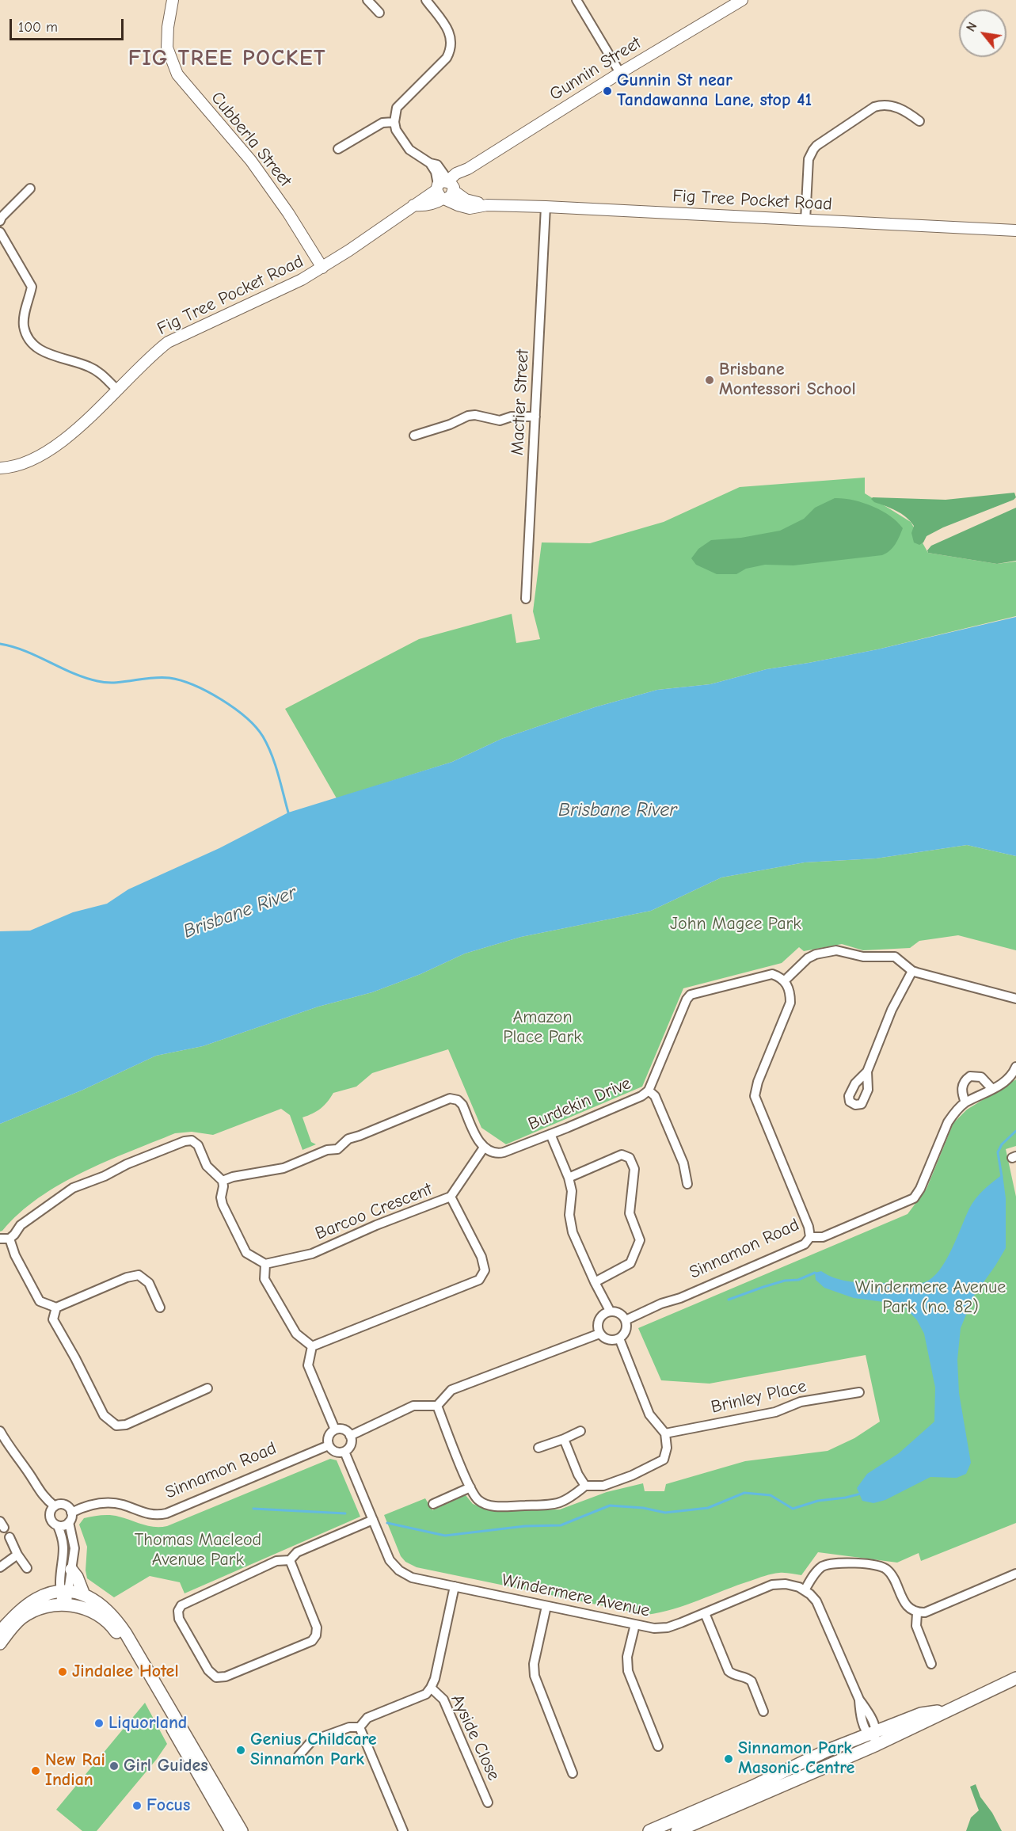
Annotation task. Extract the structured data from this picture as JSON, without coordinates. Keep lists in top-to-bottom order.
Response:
{
  "streets": {
    "street": [
      "Gunnin Street",
      "Cubberla Street",
      "Fig Tree Pocket Road",
      "Mactier Street",
      "Burdekin Drive",
      "Barcoo Crescent",
      "Sinnamon Road",
      "Brinley Place",
      "Windermere Avenue",
      "Ayside Close"
    ]
  },
  "crossings": [
    ["Gunnin Street", "Fig Tree Pocket Road"],
    ["Cubberla Street", "Fig Tree Pocket Road"],
    ["Fig Tree Pocket Road", "Mactier Street"],
    ["Sinnamon Road", "Windermere Avenue"]
  ],
  "districts": ["FIG TREE POCKET"],
  "water": ["Brisbane River"],
  "parks": [
    "John Magee Park",
    "Amazon Place Park",
    "Windermere Avenue Park (no. 82)",
    "Thomas Macleod Avenue Park"
  ],
  "places": [
    "Gunnin St near Tandawanna Lane, stop 41",
    "Brisbane Montessori School",
    "Jindalee Hotel",
    "Liquorland",
    "Genius Childcare Sinnamon Park",
    "Sinnamon Park Masonic Centre",
    "Girl Guides",
    "New Rai Indian",
    "Focus"
  ],
  "scale_bar": "100 m",
  "north": "top left"
}
